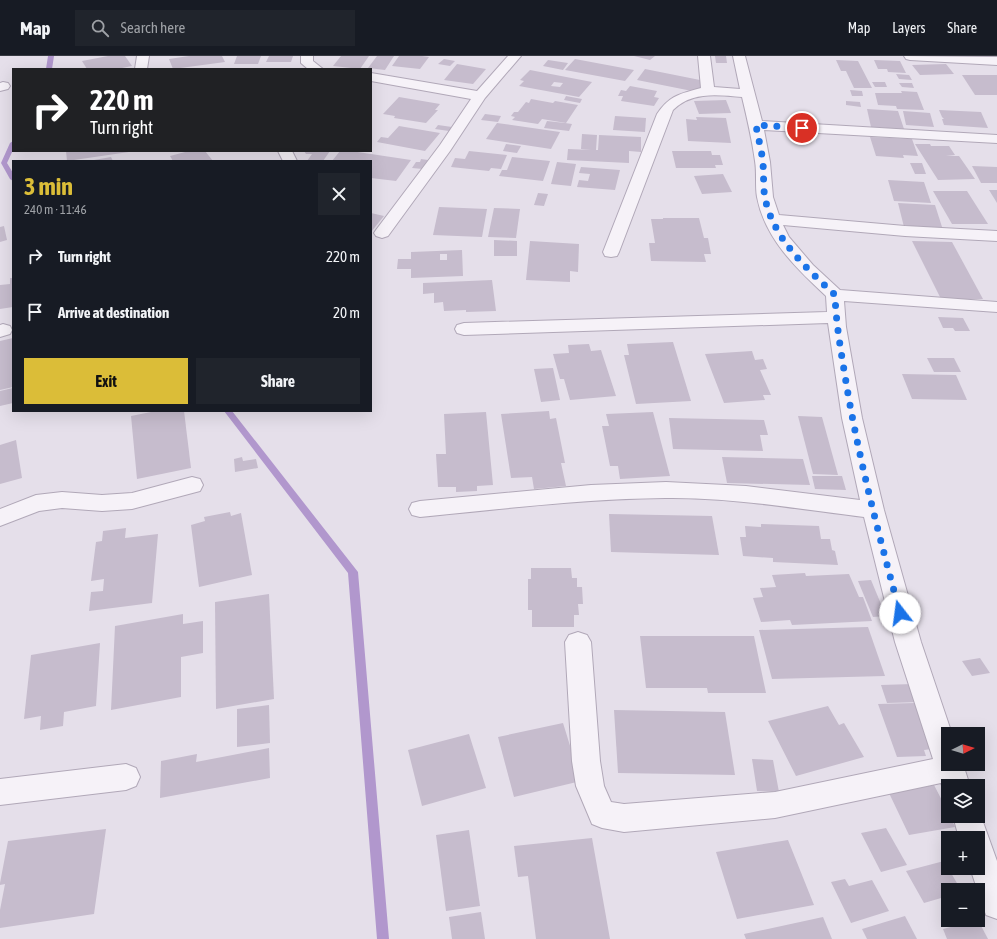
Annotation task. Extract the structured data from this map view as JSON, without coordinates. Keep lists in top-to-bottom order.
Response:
{
  "north": "right",
  "page": {
    "header": "Map",
    "search": "Search here",
    "nav": ["Map", "Layers", "Share"],
    "turn": ["220 m", "Turn right"],
    "heading": ["3 min", "240 m · 11:46"],
    "list": [
      {
        "name": "Turn right",
        "value": "220 m"
      },
      {
        "name": "Arrive at destination",
        "value": "20 m"
      }
    ],
    "buttons": ["Exit", "Share"],
    "map_buttons": ["+", "−"]
  }
}
